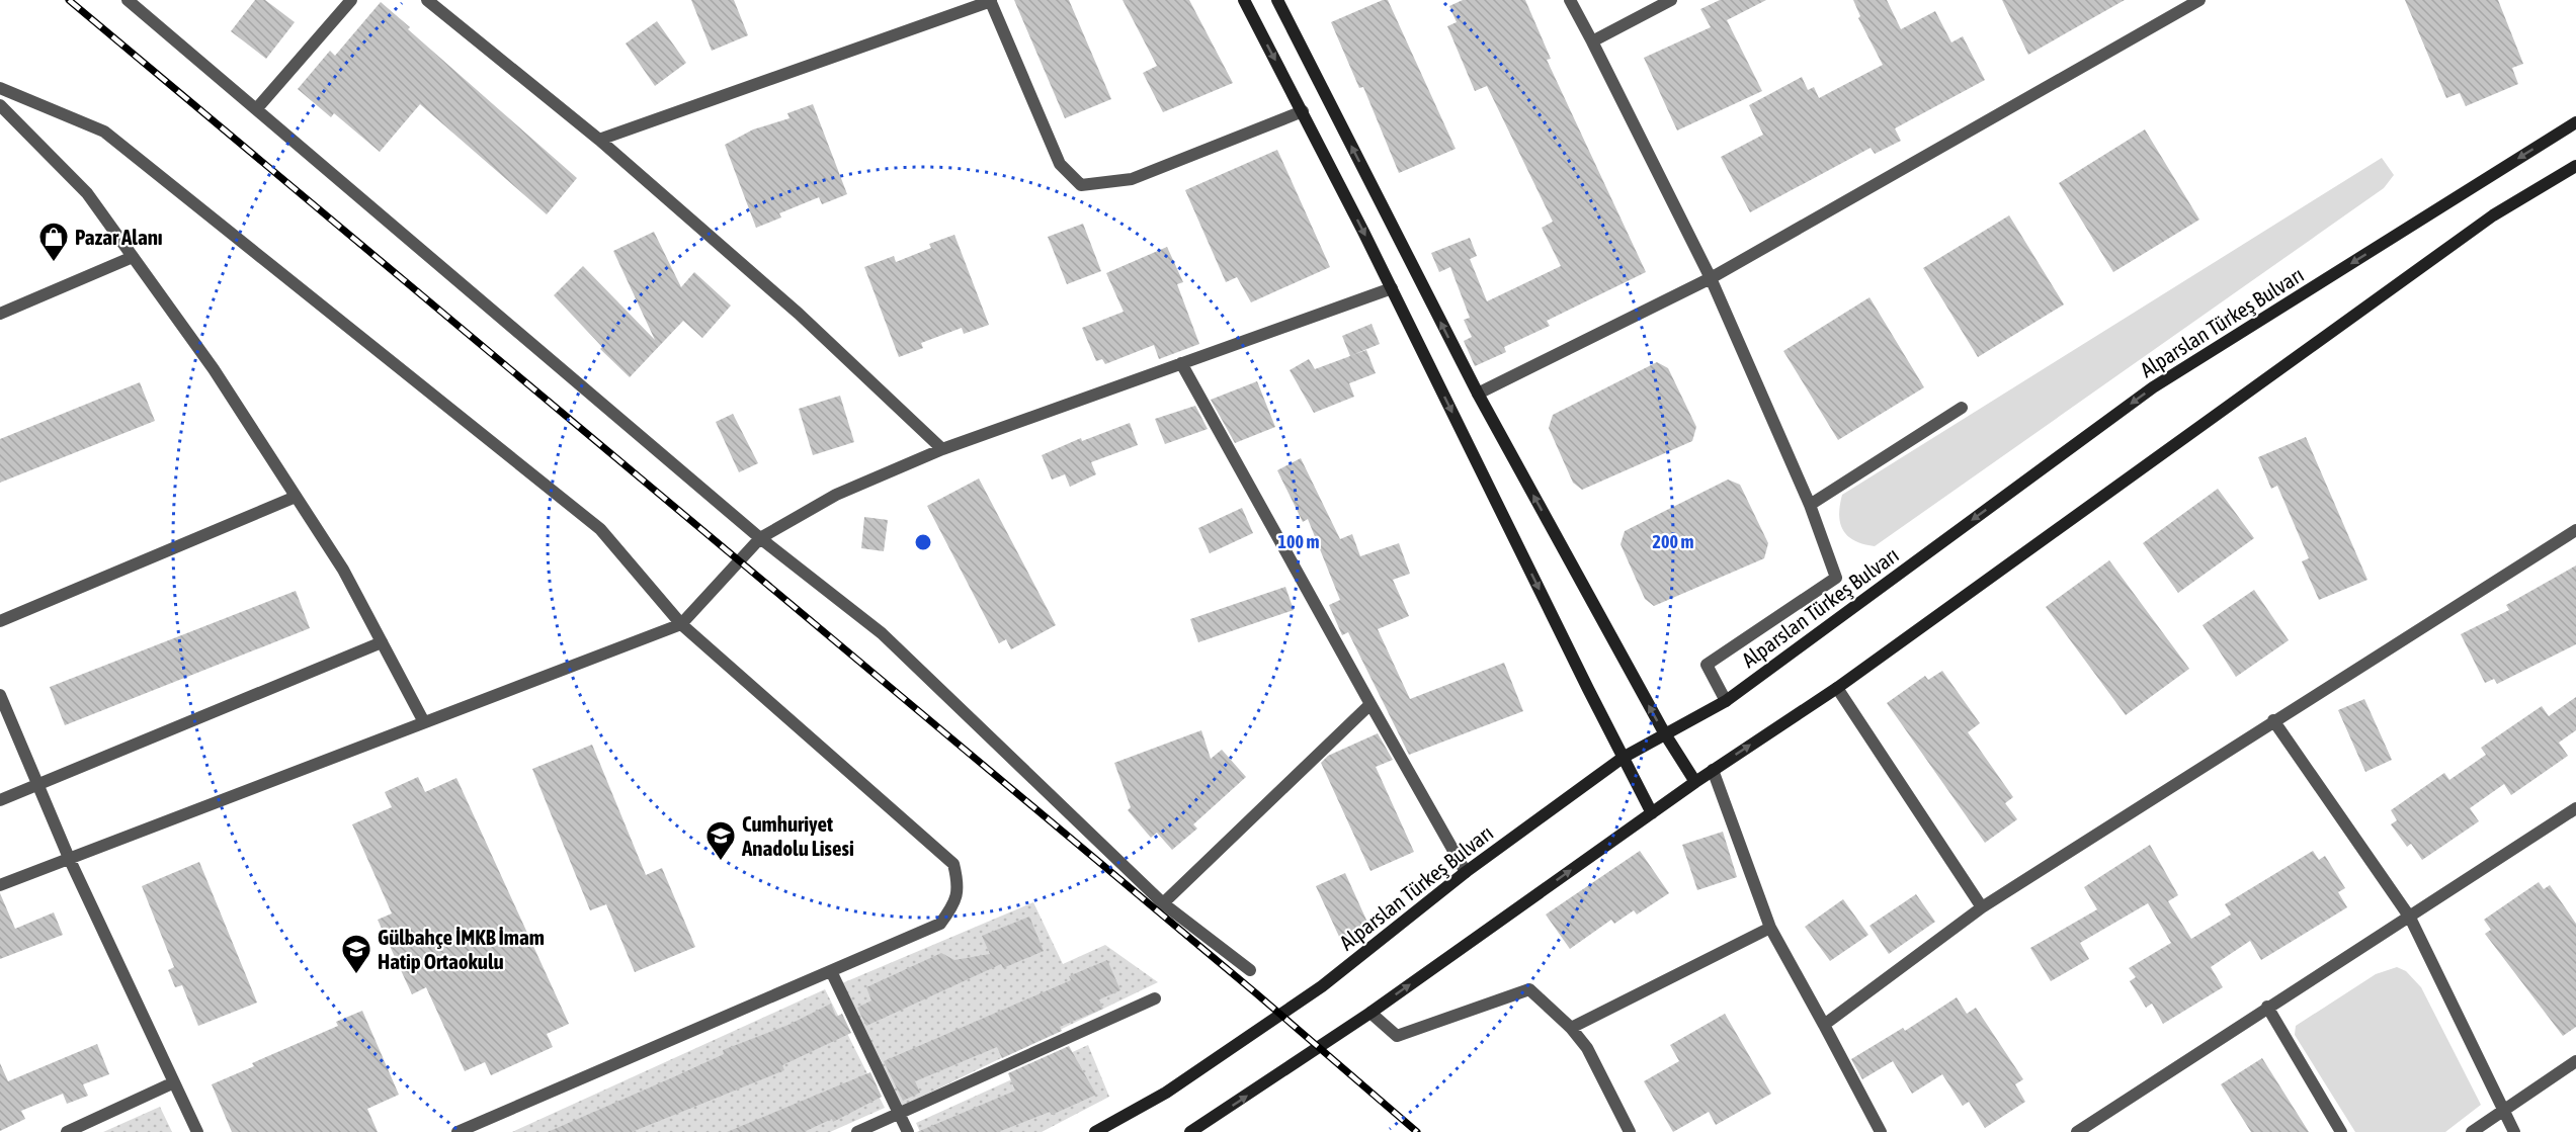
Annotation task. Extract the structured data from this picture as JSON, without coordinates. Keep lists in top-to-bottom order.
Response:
{
  "streets": {
    "main road": ["Alparslan Türkeş Bulvarı"]
  },
  "places": {
    "shop": ["Pazar Alanı"],
    "school or university": ["Cumhuriyet Anadolu Lisesi", "Gülbahçe İMKB İmam Hatip Ortaokulu"]
  },
  "rings": ["100 m", "200 m"]
}
